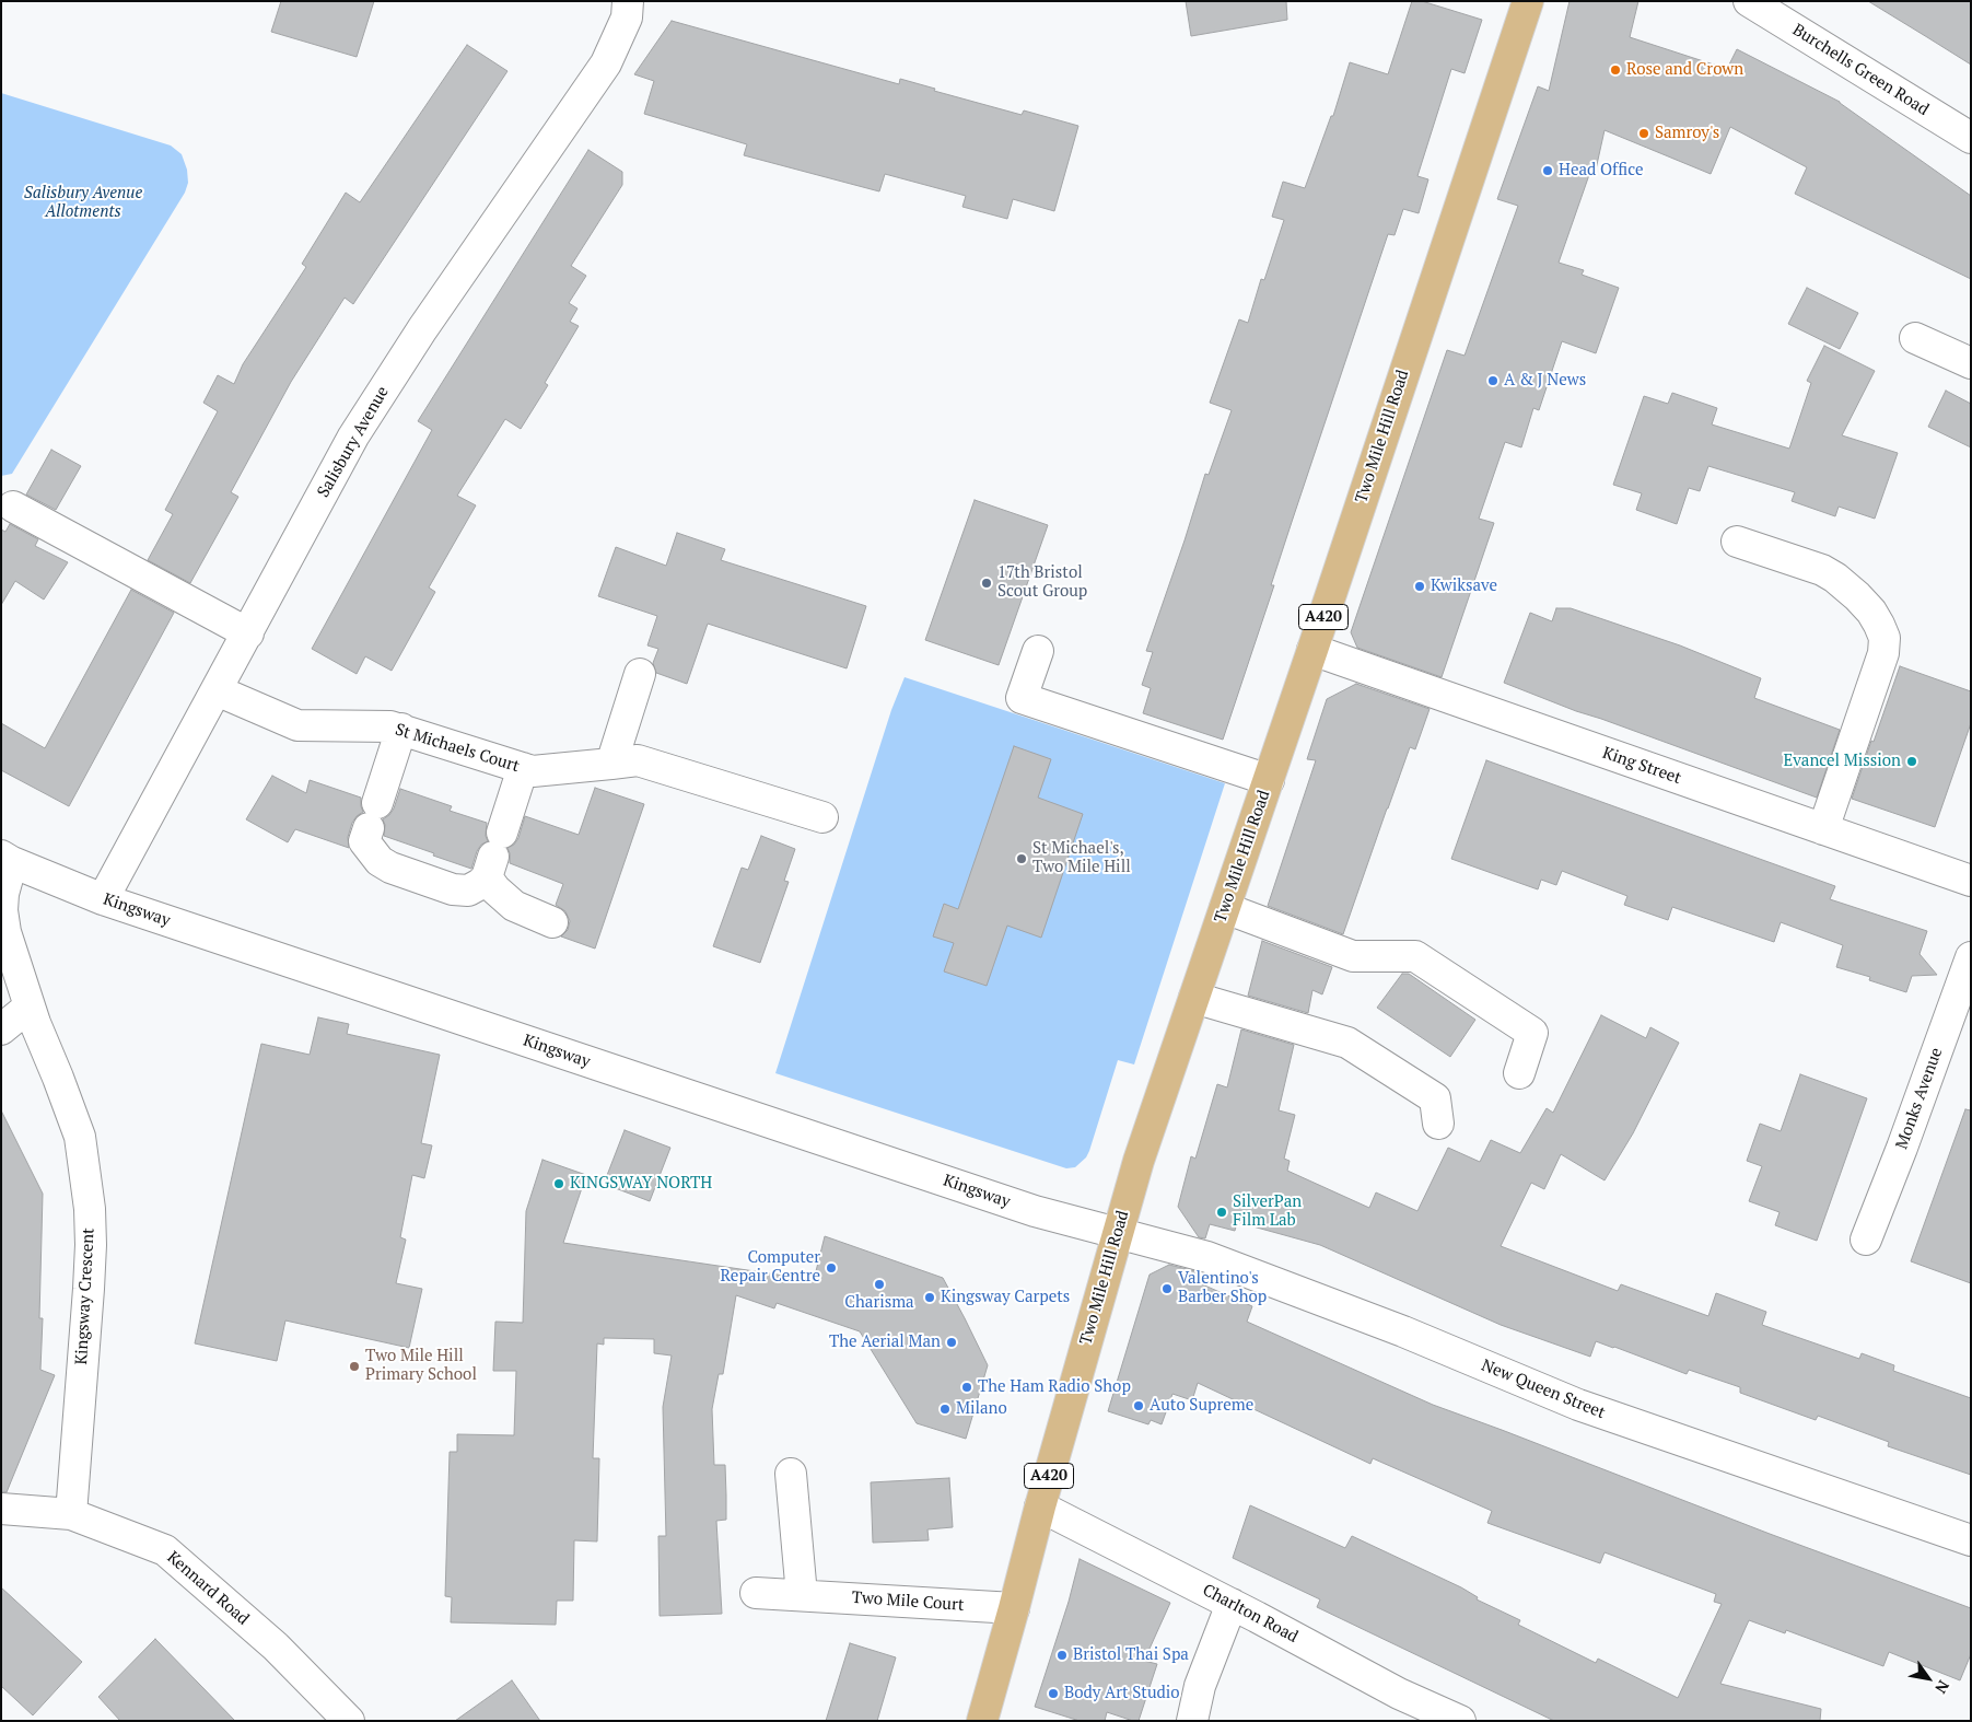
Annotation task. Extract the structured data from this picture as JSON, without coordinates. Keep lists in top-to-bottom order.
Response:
{
  "streets": {
    "main road": ["Two Mile Hill Road", "A420"],
    "street": [
      "Burchells Green Road",
      "Salisbury Avenue",
      "St Michaels Court",
      "King Street",
      "Kingsway",
      "Monks Avenue",
      "Kingsway Crescent",
      "New Queen Street",
      "Kennard Road",
      "Two Mile Court",
      "Charlton Road"
    ]
  },
  "crossings": [
    ["Two Mile Hill Road", "King Street"],
    ["Two Mile Hill Road", "Kingsway"],
    ["Two Mile Hill Road", "New Queen Street"],
    ["Two Mile Hill Road", "Two Mile Court"],
    ["Two Mile Hill Road", "Charlton Road"],
    ["Salisbury Avenue", "St Michaels Court"],
    ["Salisbury Avenue", "Kingsway"],
    ["Kingsway", "Kingsway Crescent"],
    ["Kingsway", "New Queen Street"],
    ["Kingsway Crescent", "Kennard Road"]
  ],
  "parks": ["Salisbury Avenue Allotments"],
  "places": [
    "Rose and Crown",
    "Samroy's",
    "Head Office",
    "A & J News",
    "17th Bristol Scout Group",
    "Kwiksave",
    "Evancel Mission",
    "St Michael's, Two Mile Hill",
    "KINGSWAY NORTH",
    "SilverPan Film Lab",
    "Computer Repair Centre",
    "Charisma",
    "Valentino's Barber Shop",
    "Kingsway Carpets",
    "The Aerial Man",
    "Two Mile Hill Primary School",
    "The Ham Radio Shop",
    "Auto Supreme",
    "Milano",
    "Bristol Thai Spa",
    "Body Art Studio"
  ],
  "north": "bottom right"
}
